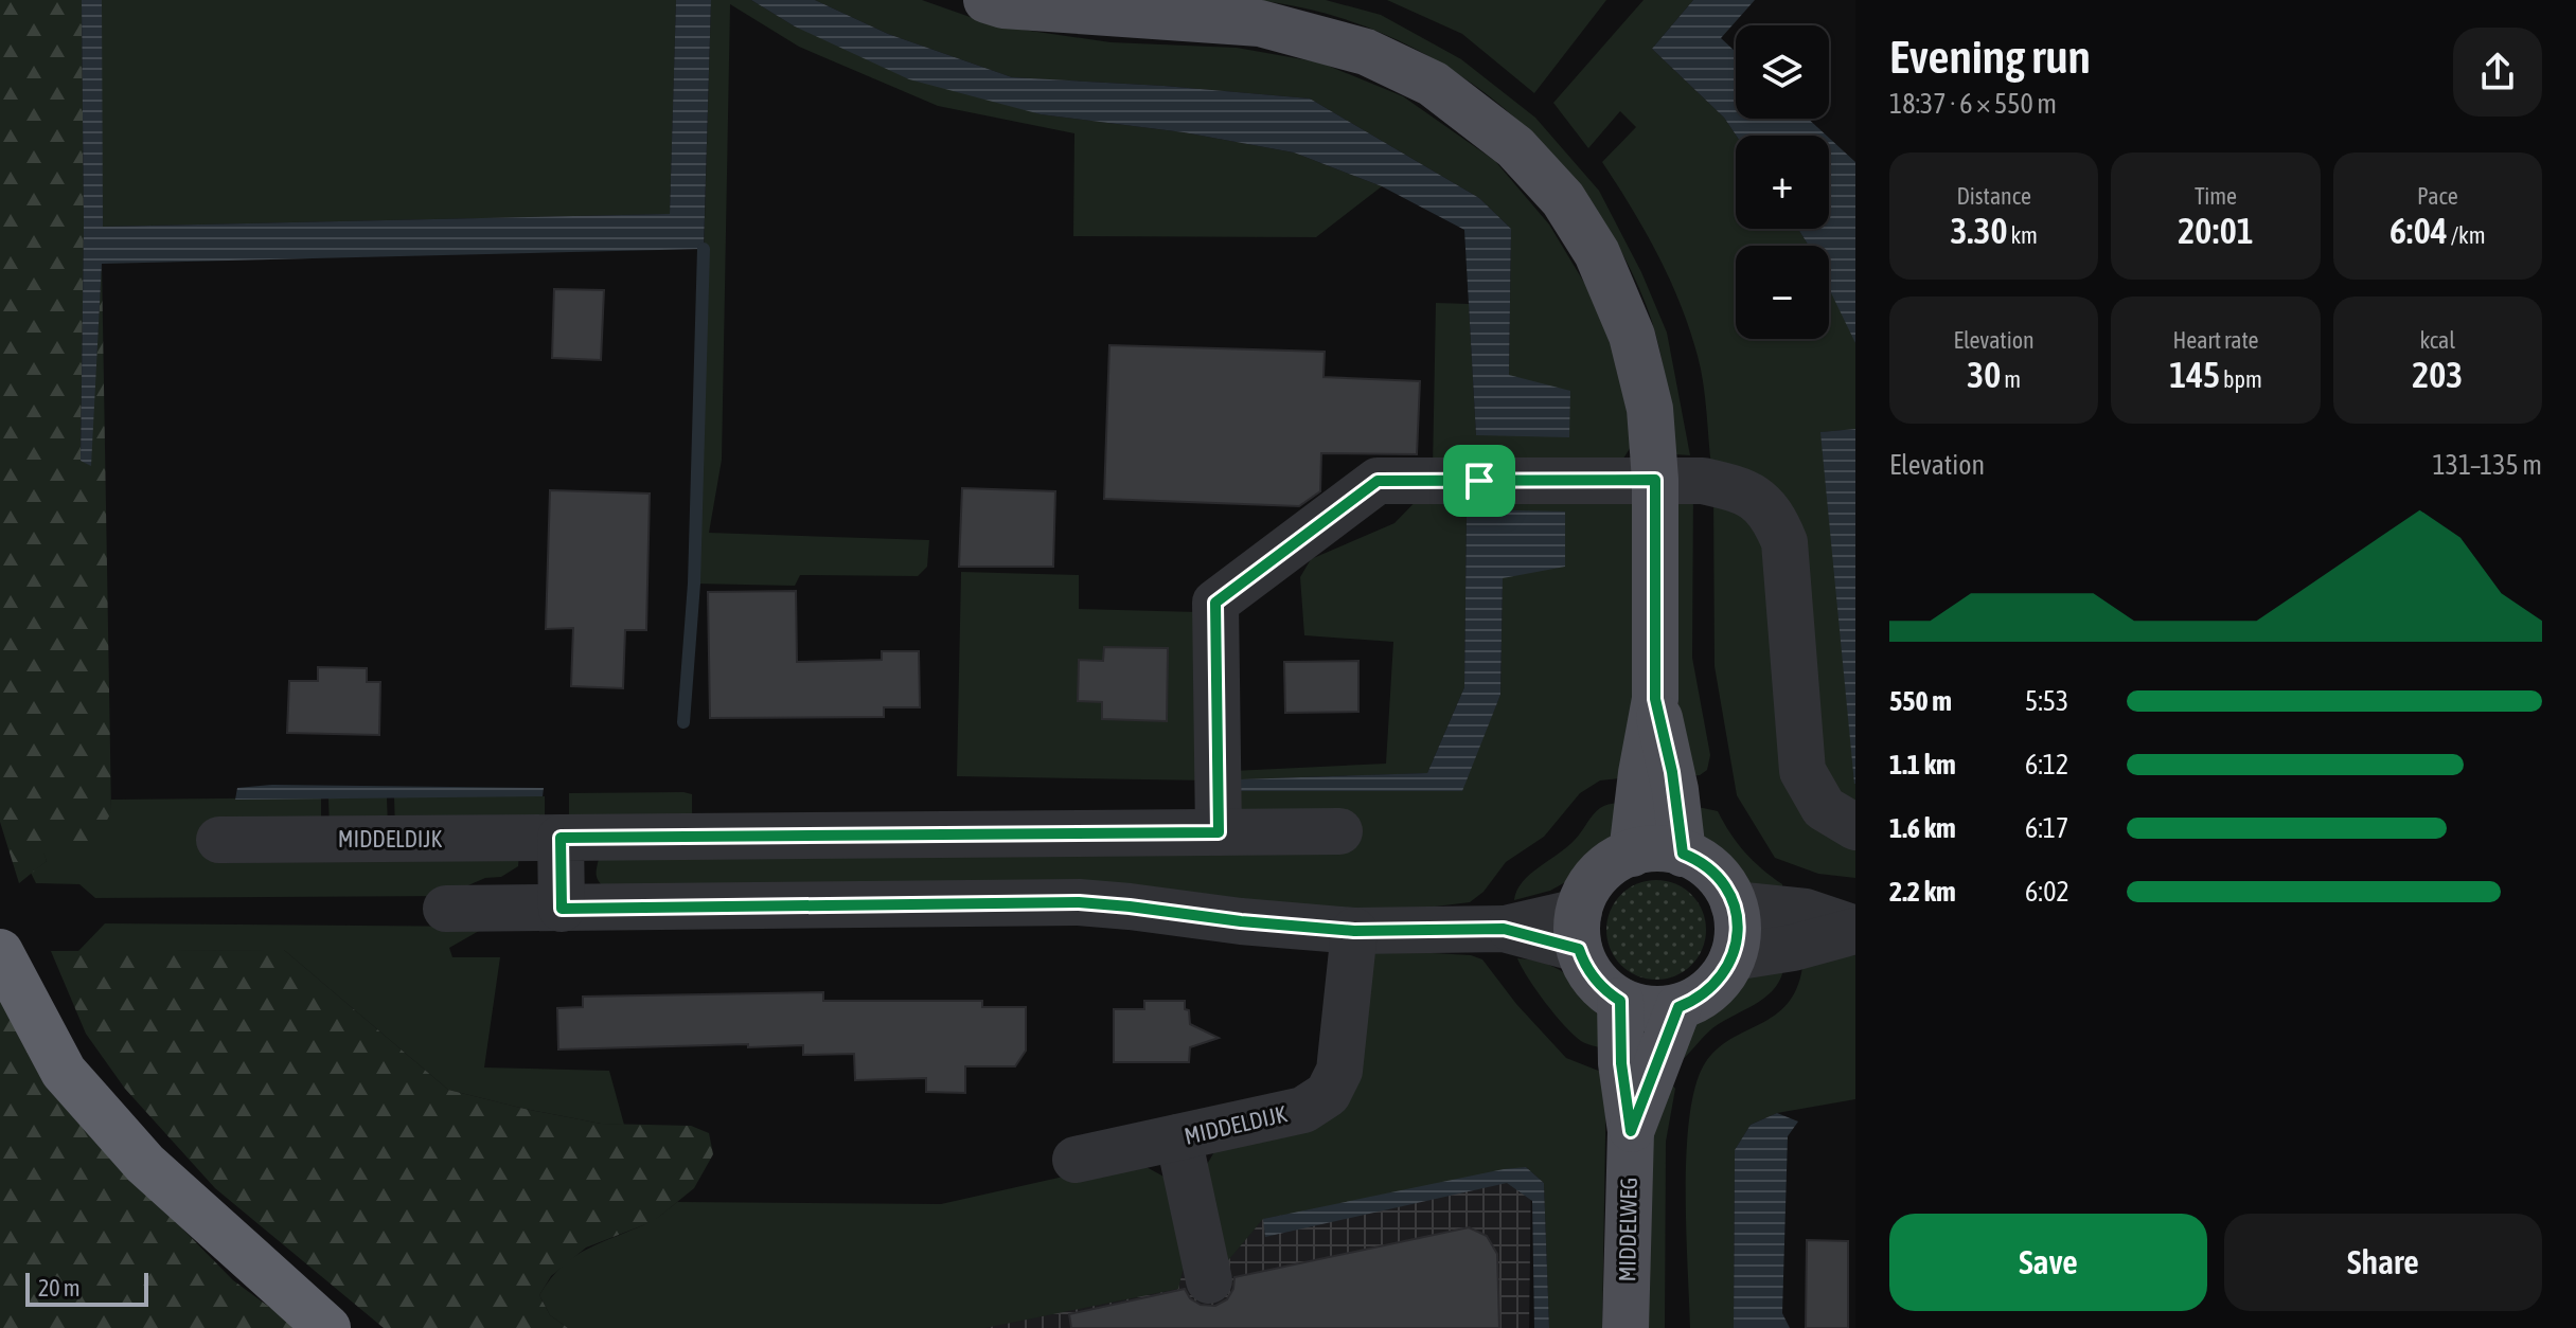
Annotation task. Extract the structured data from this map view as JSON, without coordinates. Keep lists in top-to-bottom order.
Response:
{
  "streets": {
    "main road": ["MIDDELWEG"],
    "street": ["MIDDELDIJK"]
  },
  "scale_bar": "20 m",
  "page": {
    "heading": ["Evening run", "18:37 · 6 × 550 m"],
    "map_buttons": ["+", "−"],
    "stats": [
      ["Distance", "3.30 km"],
      ["Time", "20:01"],
      ["Pace", "6:04 /km"],
      ["Elevation", "30 m"],
      ["Heart rate", "145 bpm"],
      ["kcal", "203"]
    ],
    "chart": ["Elevation", "131–135 m"],
    "list": [
      {
        "name": "550 m",
        "note": "5:53"
      },
      {
        "name": "1.1 km",
        "note": "6:12"
      },
      {
        "name": "1.6 km",
        "note": "6:17"
      },
      {
        "name": "2.2 km",
        "note": "6:02"
      }
    ],
    "buttons": ["Save", "Share"],
    "scale": "20 m"
  }
}
